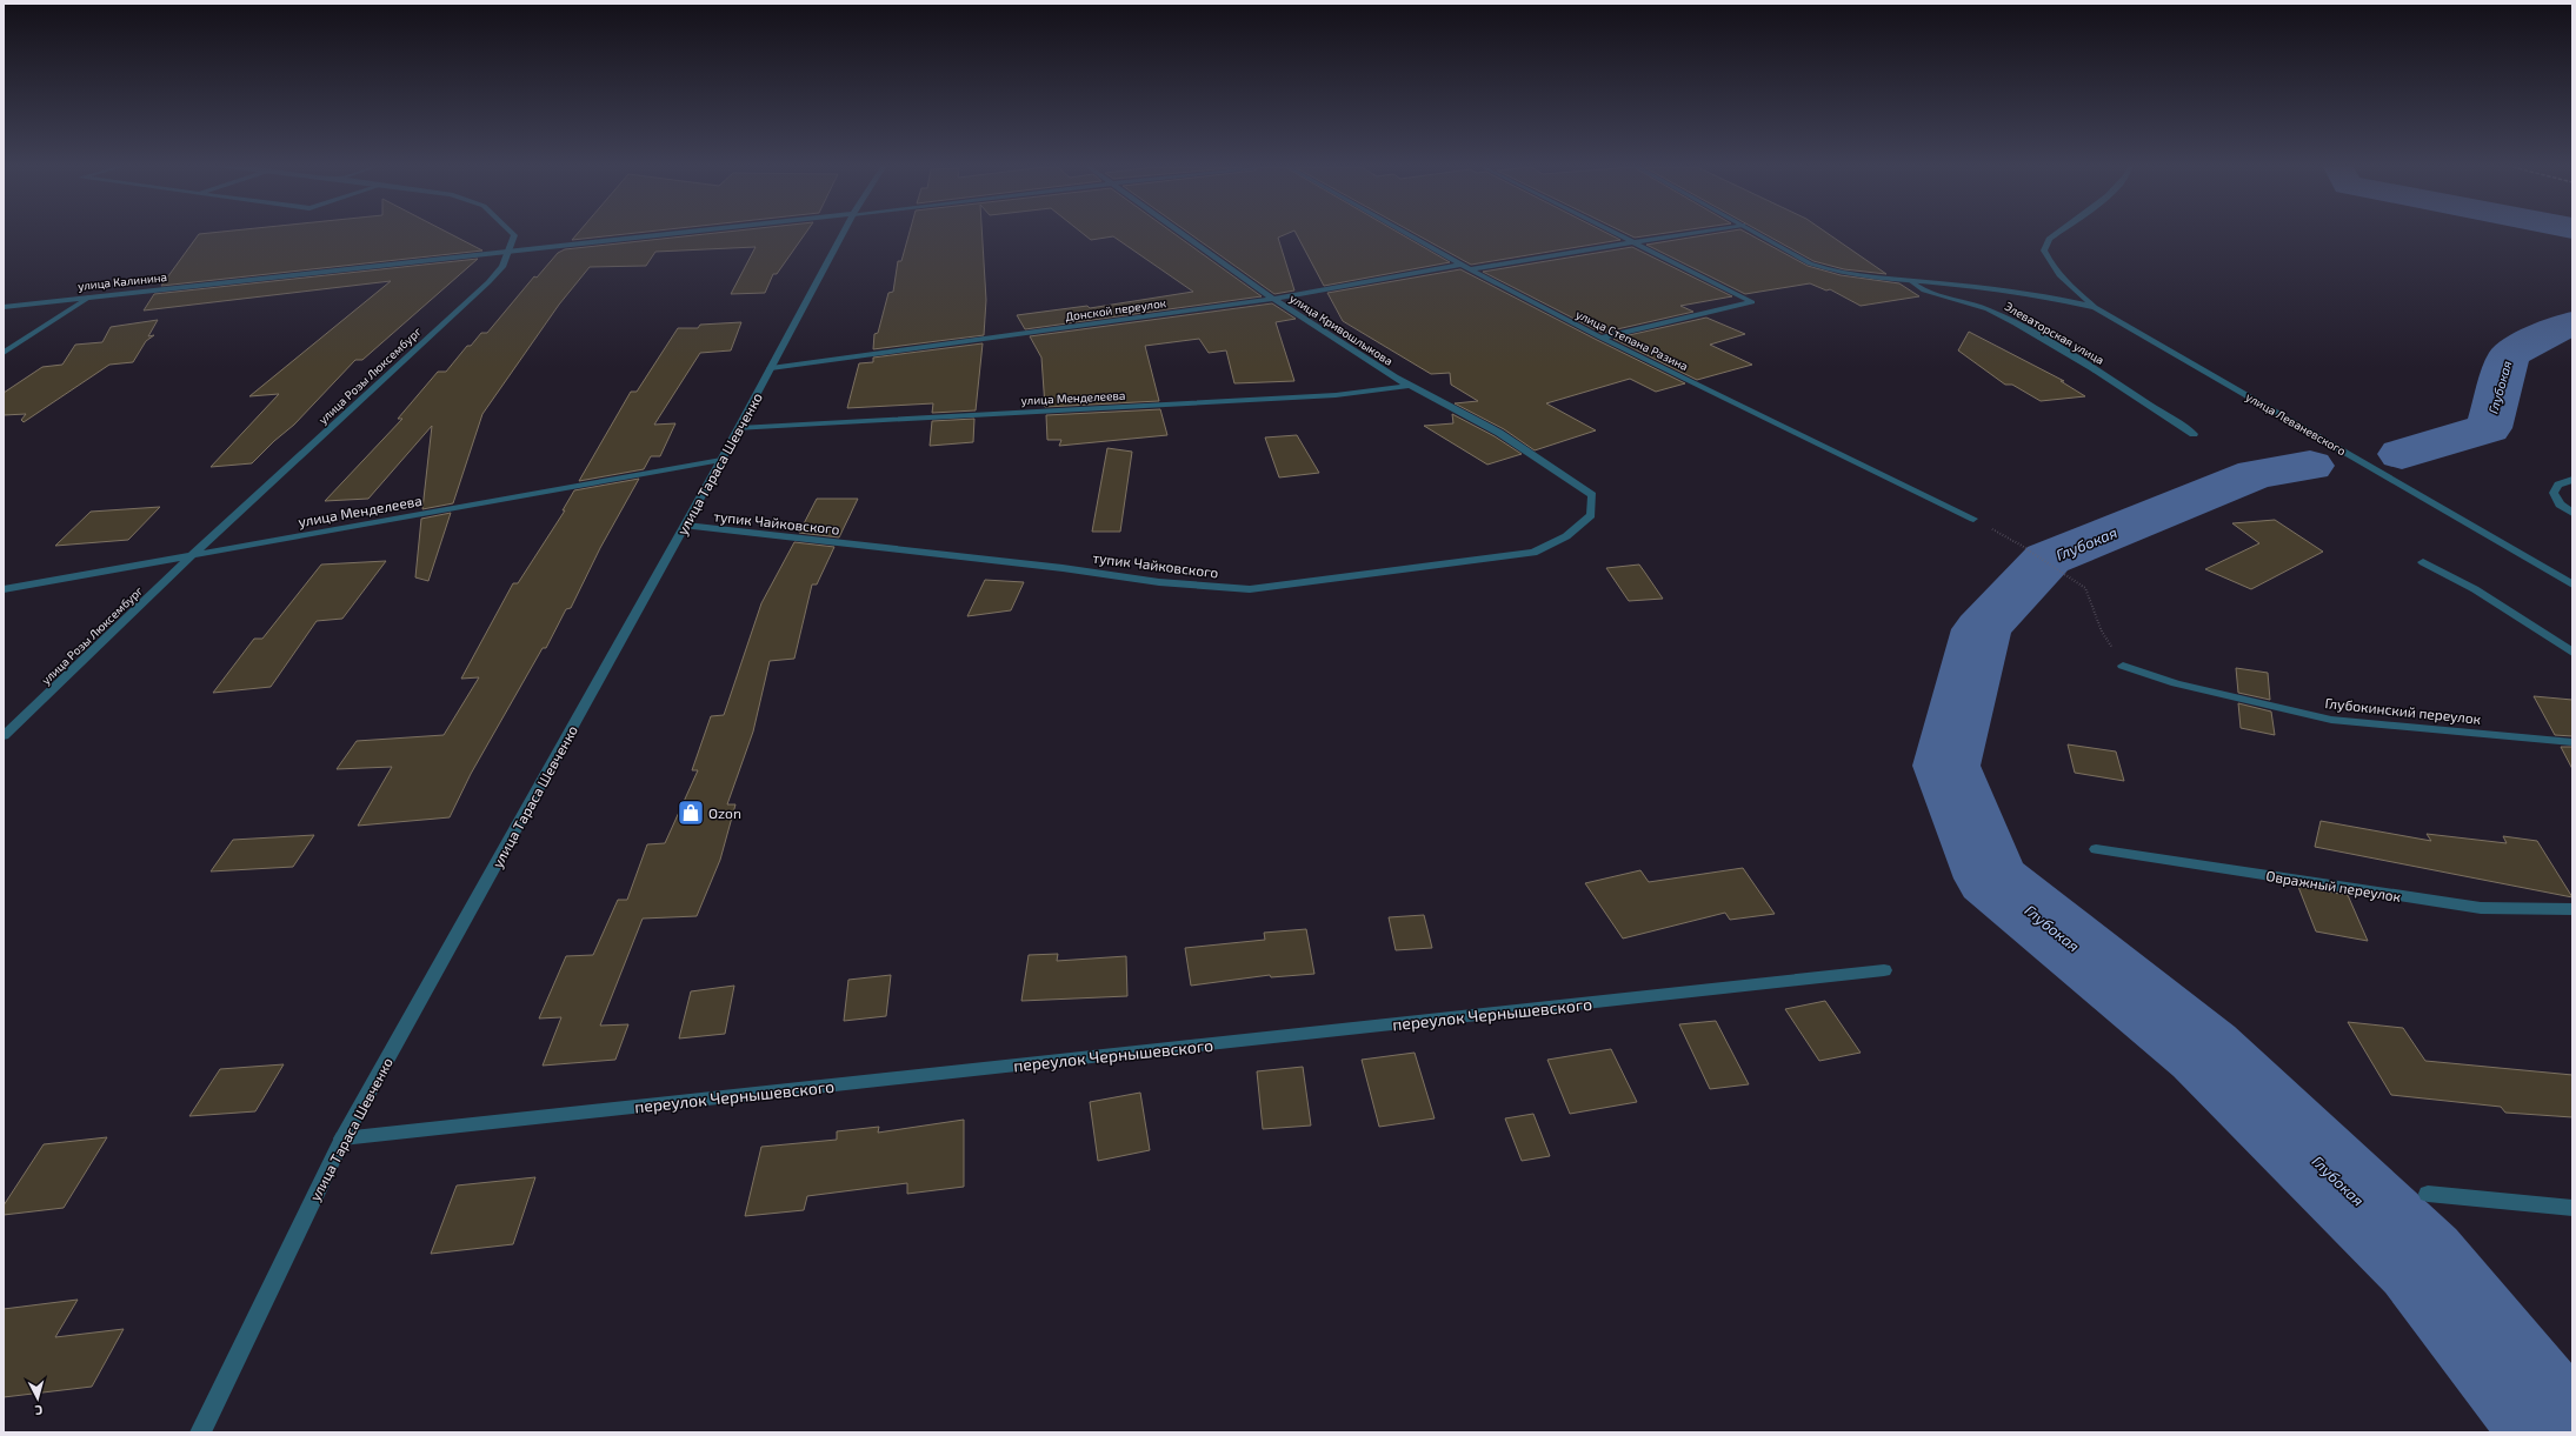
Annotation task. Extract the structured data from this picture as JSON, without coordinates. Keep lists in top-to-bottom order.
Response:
{
  "streets": {
    "street": [
      "улица Калинина",
      "Донской переулок",
      "улица Кривошлыкова",
      "Элеваторская улица",
      "улица Степана Разина",
      "улица Розы Люксембург",
      "улица Менделеева",
      "улица Леваневского",
      "улица Тараса Шевченко",
      "тупик Чайковского",
      "Глубокинский переулок",
      "Овражный переулок",
      "переулок Чернышевского"
    ]
  },
  "crossings": [
    ["улица Калинина", "улица Розы Люксембург"],
    ["Донской переулок", "улица Кривошлыкова"],
    ["Донской переулок", "улица Степана Разина"],
    ["Донской переулок", "улица Тараса Шевченко"],
    ["улица Кривошлыкова", "улица Менделеева"],
    ["улица Кривошлыкова", "тупик Чайковского"],
    ["улица Розы Люксембург", "улица Менделеева"],
    ["улица Менделеева", "улица Тараса Шевченко"],
    ["улица Тараса Шевченко", "тупик Чайковского"],
    ["улица Тараса Шевченко", "переулок Чернышевского"]
  ],
  "water": ["Глубокая"],
  "places": {
    "shop": ["Ozon"]
  },
  "north": "bottom"
}
